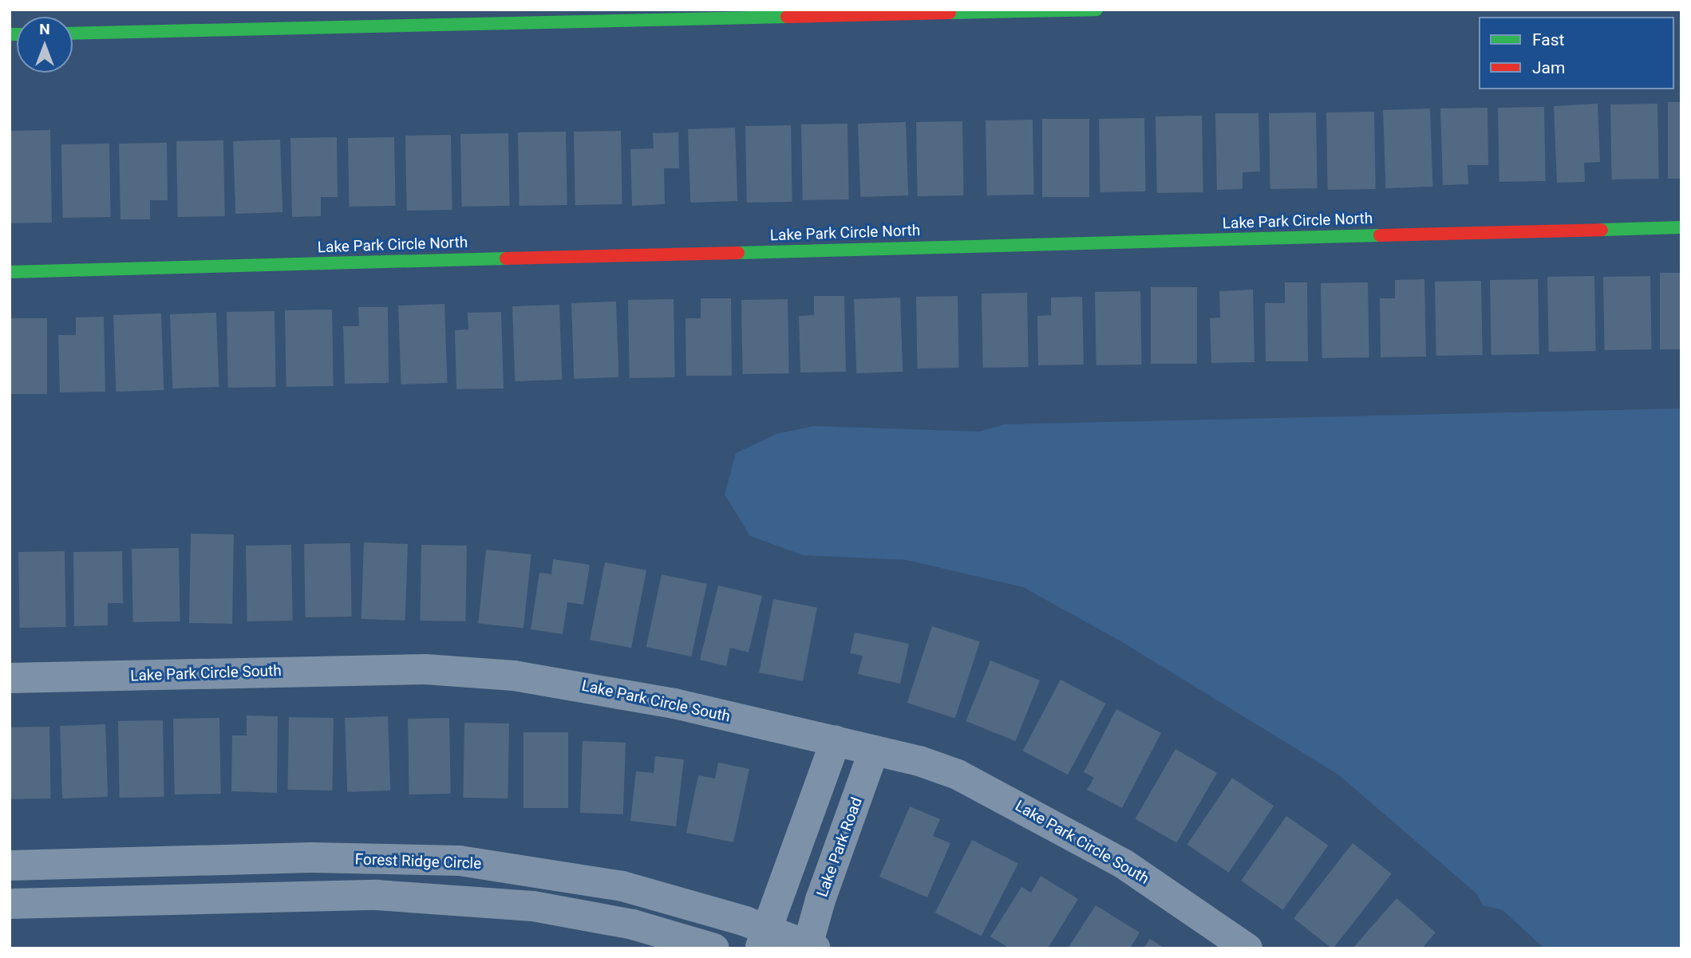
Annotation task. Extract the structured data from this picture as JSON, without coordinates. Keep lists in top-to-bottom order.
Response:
{
  "streets": {
    "street": [
      "Lake Park Circle North",
      "Lake Park Circle South",
      "Lake Park Road",
      "Forest Ridge Circle"
    ]
  },
  "crossings": [
    ["Lake Park Circle South", "Lake Park Road"],
    ["Lake Park Road", "Forest Ridge Circle"]
  ],
  "legend": ["Fast", "Jam"],
  "north": "top"
}
